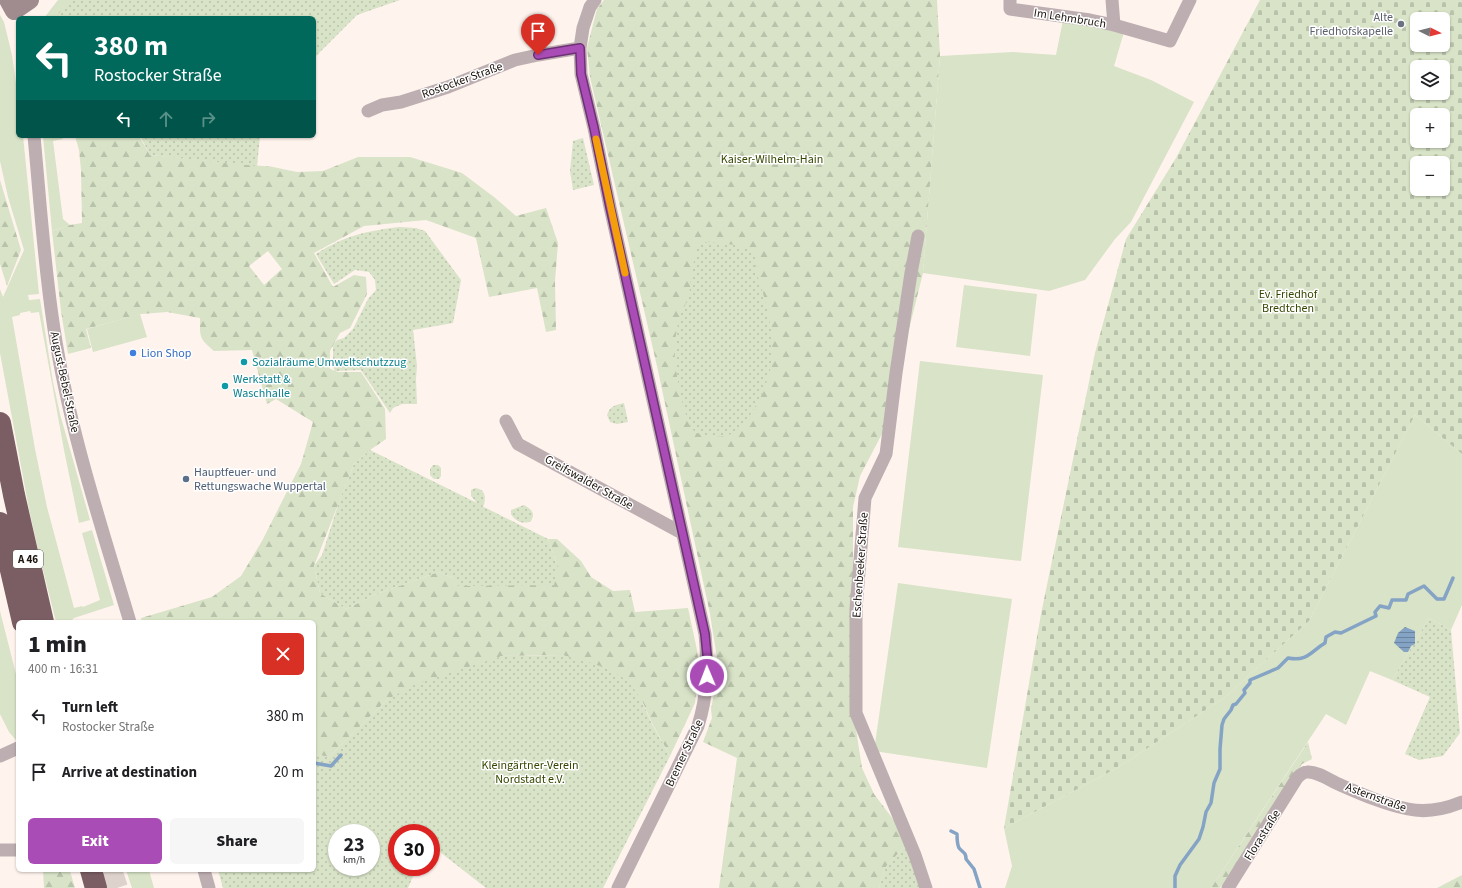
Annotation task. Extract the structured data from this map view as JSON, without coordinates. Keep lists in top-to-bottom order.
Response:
{
  "streets": {
    "highway": ["A 46"],
    "street": [
      "Im Lehmbruch",
      "Rostocker Straße",
      "August-Bebel-Straße",
      "Greifswalder Straße",
      "Eschenbeeker Straße",
      "Bremer Straße",
      "Asternstraße",
      "Florastraße"
    ]
  },
  "crossings": [
    ["Rostocker Straße", "Bremer Straße"],
    ["Greifswalder Straße", "Bremer Straße"],
    ["Asternstraße", "Florastraße"]
  ],
  "parks": ["Kaiser-Wilhelm-Hain", "Ev. Friedhof Bredtchen", "Kleingärtner-Verein Nordstadt e.V."],
  "places": [
    "Alte Friedhofskapelle",
    "Lion Shop",
    "Sozialräume Umweltschutzzug",
    "Werkstatt & Waschhalle",
    "Hauptfeuer- und Rettungswache Wuppertal"
  ],
  "north": "right",
  "page": {
    "map_buttons": ["+", "−"],
    "turn": ["380 m", "Rostocker Straße"],
    "heading": ["1 min", "400 m · 16:31"],
    "list": [
      {
        "name": "Turn left",
        "note": "Rostocker Straße",
        "value": "380 m"
      },
      {
        "name": "Arrive at destination",
        "value": "20 m"
      }
    ],
    "buttons": ["Exit", "Share"],
    "speed": "23 km/h",
    "limit": "30"
  }
}
